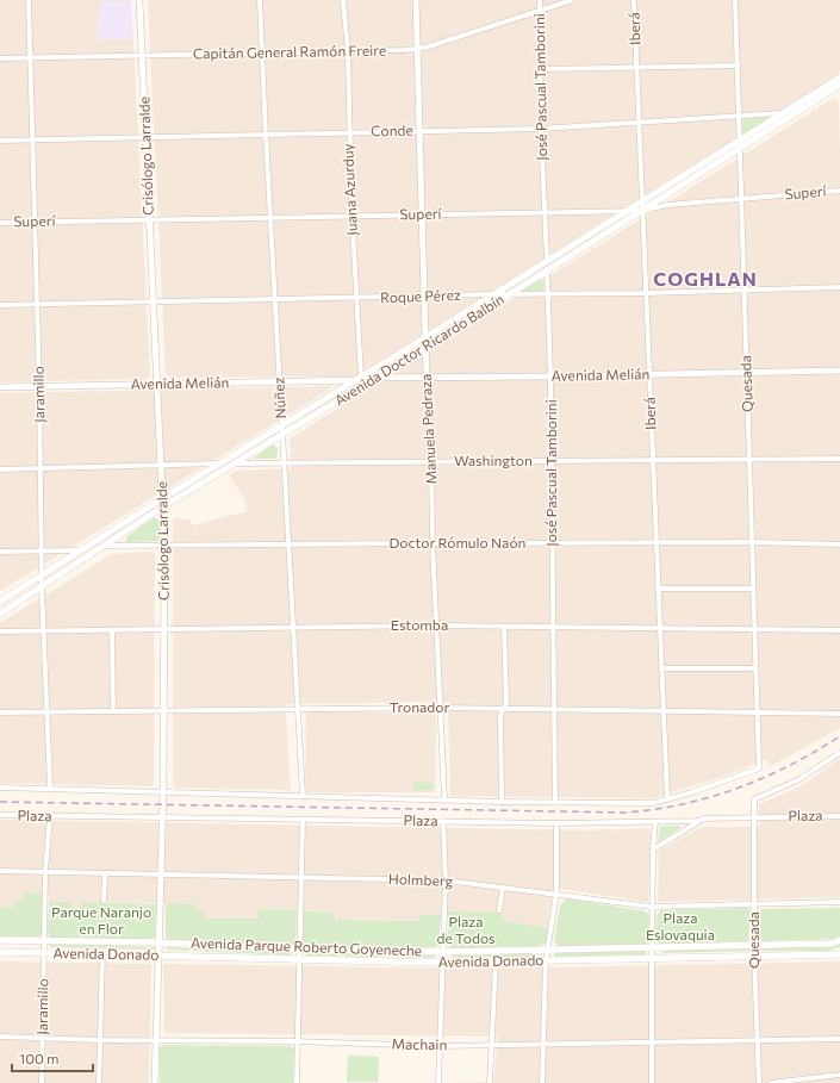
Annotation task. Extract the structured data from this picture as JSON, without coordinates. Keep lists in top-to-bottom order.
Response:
{
  "streets": {
    "main road": ["Avenida Doctor Ricardo Balbín", "Avenida Parque Roberto Goyeneche", "Avenida Donado"],
    "street": [
      "Iberá",
      "Capitán General Ramón Freire",
      "José Pascual Tamborini",
      "Conde",
      "Crisólogo Larralde",
      "Juana Azurduy",
      "Superí",
      "Roque Pérez",
      "Avenida Melián",
      "Quesada",
      "Jaramillo",
      "Núñez",
      "Manuela Pedraza",
      "Washington",
      "Doctor Rómulo Naón",
      "Estomba",
      "Tronador",
      "Plaza",
      "Holmberg",
      "Machain"
    ]
  },
  "crossings": [
    ["Iberá", "Conde"],
    ["Iberá", "Superí"],
    ["Iberá", "Roque Pérez"],
    ["Iberá", "Avenida Doctor Ricardo Balbín"],
    ["Iberá", "Avenida Melián"],
    ["Iberá", "Washington"],
    ["Iberá", "Doctor Rómulo Naón"],
    ["Iberá", "Estomba"],
    ["Iberá", "Tronador"],
    ["Iberá", "Plaza"],
    ["Capitán General Ramón Freire", "José Pascual Tamborini"],
    ["Capitán General Ramón Freire", "Crisólogo Larralde"],
    ["Capitán General Ramón Freire", "Juana Azurduy"],
    ["Capitán General Ramón Freire", "Jaramillo"],
    ["Capitán General Ramón Freire", "Núñez"],
    ["Capitán General Ramón Freire", "Manuela Pedraza"],
    ["José Pascual Tamborini", "Conde"],
    ["José Pascual Tamborini", "Superí"],
    ["José Pascual Tamborini", "Roque Pérez"],
    ["José Pascual Tamborini", "Avenida Doctor Ricardo Balbín"],
    ["José Pascual Tamborini", "Avenida Melián"],
    ["José Pascual Tamborini", "Washington"],
    ["José Pascual Tamborini", "Doctor Rómulo Naón"],
    ["José Pascual Tamborini", "Estomba"],
    ["José Pascual Tamborini", "Tronador"],
    ["José Pascual Tamborini", "Plaza"],
    ["Conde", "Crisólogo Larralde"],
    ["Conde", "Juana Azurduy"],
    ["Conde", "Avenida Doctor Ricardo Balbín"],
    ["Conde", "Quesada"],
    ["Conde", "Jaramillo"],
    ["Conde", "Núñez"],
    ["Conde", "Manuela Pedraza"],
    ["Crisólogo Larralde", "Superí"],
    ["Crisólogo Larralde", "Roque Pérez"],
    ["Crisólogo Larralde", "Avenida Doctor Ricardo Balbín"],
    ["Crisólogo Larralde", "Avenida Melián"],
    ["Crisólogo Larralde", "Doctor Rómulo Naón"],
    ["Crisólogo Larralde", "Estomba"],
    ["Crisólogo Larralde", "Tronador"],
    ["Crisólogo Larralde", "Plaza"],
    ["Crisólogo Larralde", "Holmberg"],
    ["Crisólogo Larralde", "Avenida Parque Roberto Goyeneche"],
    ["Crisólogo Larralde", "Avenida Donado"],
    ["Crisólogo Larralde", "Machain"],
    ["Juana Azurduy", "Superí"],
    ["Juana Azurduy", "Roque Pérez"],
    ["Juana Azurduy", "Avenida Doctor Ricardo Balbín"],
    ["Juana Azurduy", "Avenida Melián"],
    ["Superí", "Avenida Doctor Ricardo Balbín"],
    ["Superí", "Quesada"],
    ["Superí", "Jaramillo"],
    ["Superí", "Núñez"],
    ["Superí", "Manuela Pedraza"],
    ["Roque Pérez", "Avenida Doctor Ricardo Balbín"],
    ["Roque Pérez", "Quesada"],
    ["Roque Pérez", "Jaramillo"],
    ["Roque Pérez", "Núñez"],
    ["Roque Pérez", "Manuela Pedraza"],
    ["Avenida Doctor Ricardo Balbín", "Avenida Melián"],
    ["Avenida Doctor Ricardo Balbín", "Quesada"],
    ["Avenida Doctor Ricardo Balbín", "Jaramillo"],
    ["Avenida Doctor Ricardo Balbín", "Núñez"],
    ["Avenida Doctor Ricardo Balbín", "Manuela Pedraza"],
    ["Avenida Doctor Ricardo Balbín", "Washington"],
    ["Avenida Doctor Ricardo Balbín", "Doctor Rómulo Naón"],
    ["Avenida Melián", "Quesada"],
    ["Avenida Melián", "Jaramillo"],
    ["Avenida Melián", "Núñez"],
    ["Avenida Melián", "Manuela Pedraza"],
    ["Quesada", "Washington"],
    ["Quesada", "Doctor Rómulo Naón"],
    ["Quesada", "Estomba"],
    ["Quesada", "Tronador"],
    ["Quesada", "Plaza"],
    ["Quesada", "Holmberg"],
    ["Quesada", "Avenida Parque Roberto Goyeneche"],
    ["Quesada", "Avenida Donado"],
    ["Quesada", "Machain"],
    ["Jaramillo", "Estomba"],
    ["Jaramillo", "Tronador"],
    ["Jaramillo", "Plaza"],
    ["Jaramillo", "Holmberg"],
    ["Jaramillo", "Avenida Parque Roberto Goyeneche"],
    ["Jaramillo", "Avenida Donado"],
    ["Jaramillo", "Machain"],
    ["Núñez", "Washington"],
    ["Núñez", "Doctor Rómulo Naón"],
    ["Núñez", "Estomba"],
    ["Núñez", "Tronador"],
    ["Núñez", "Plaza"],
    ["Manuela Pedraza", "Washington"],
    ["Manuela Pedraza", "Doctor Rómulo Naón"],
    ["Manuela Pedraza", "Estomba"],
    ["Manuela Pedraza", "Tronador"],
    ["Manuela Pedraza", "Plaza"]
  ],
  "districts": ["COGHLAN"],
  "parks": ["Parque Naranjo en Flor", "Plaza Eslovaquia", "Plaza de Todos"],
  "scale_bar": "100 m"
}
